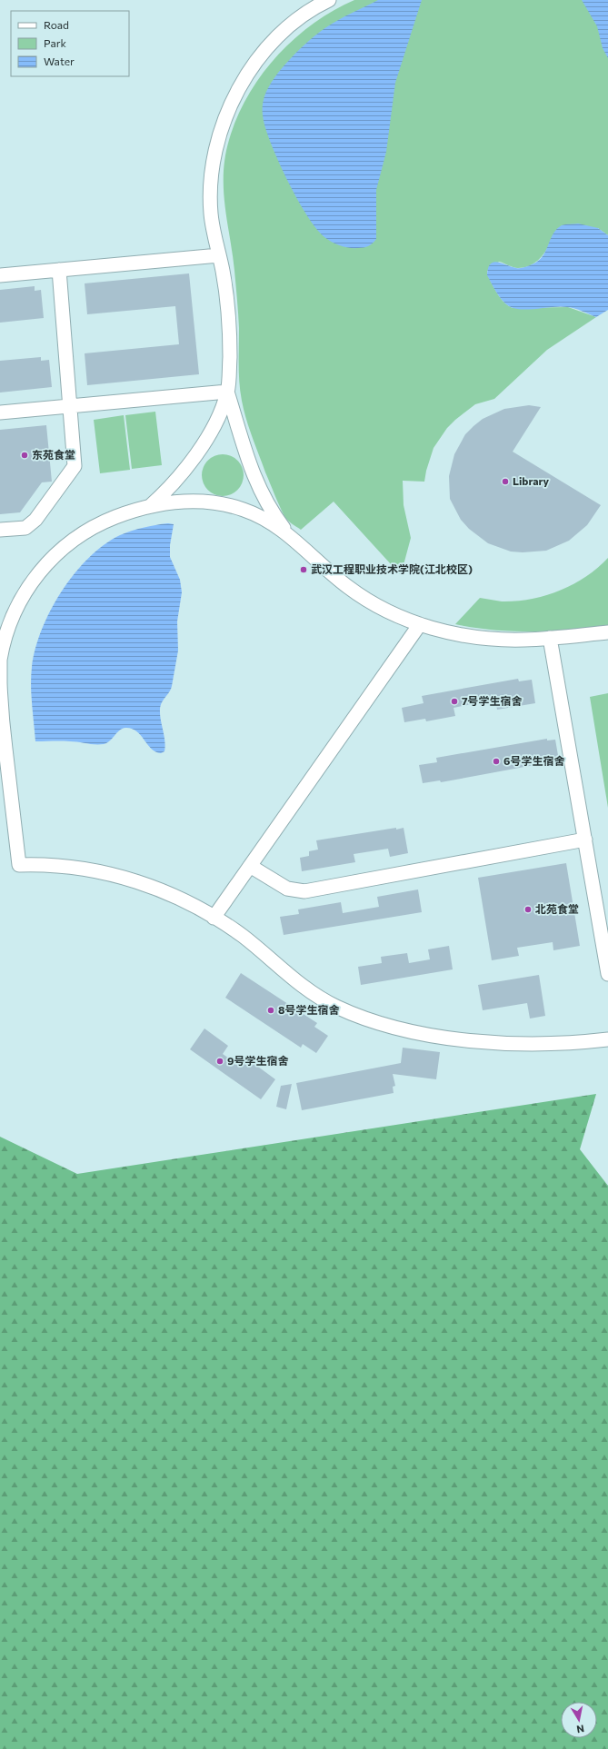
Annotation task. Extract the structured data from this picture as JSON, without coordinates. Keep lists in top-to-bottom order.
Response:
{
  "places": [
    "东苑食堂",
    "Library",
    "武汉工程职业技术学院(江北校区)",
    "7号学生宿舍",
    "6号学生宿舍",
    "北苑食堂",
    "8号学生宿舍",
    "9号学生宿舍"
  ],
  "legend": ["Road", "Park", "Water"],
  "north": "bottom"
}
